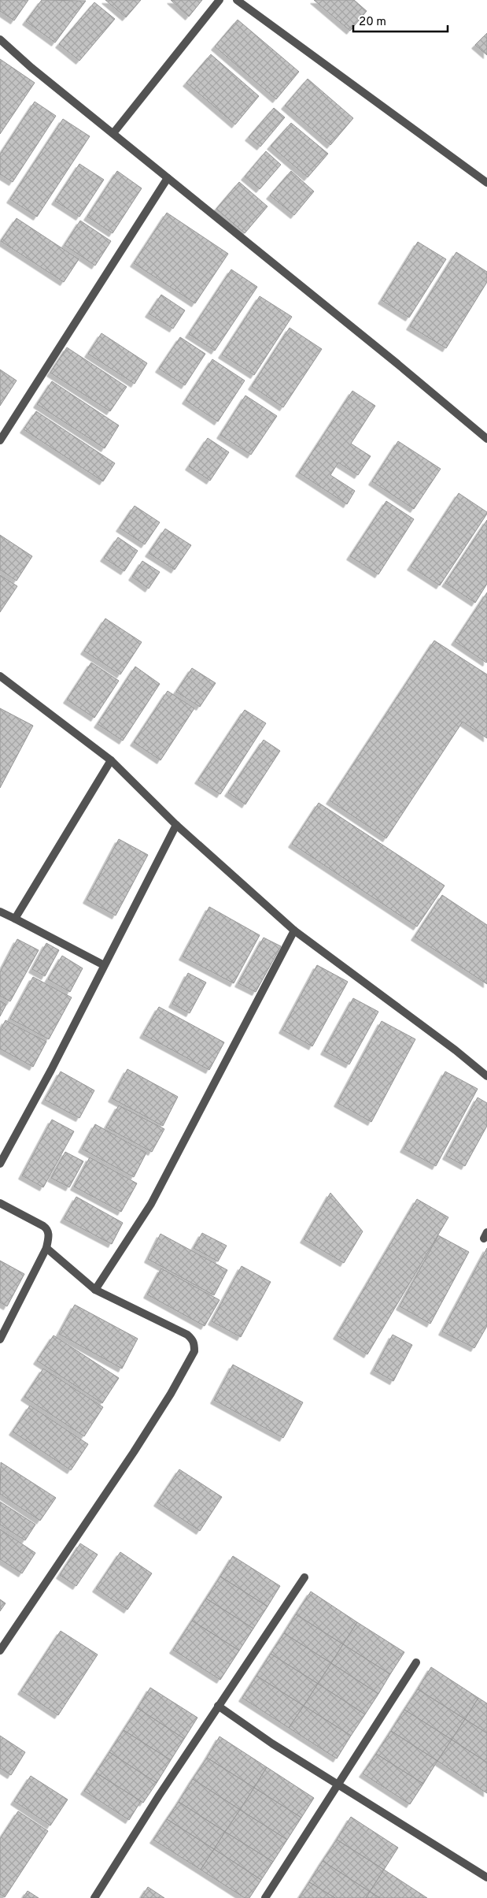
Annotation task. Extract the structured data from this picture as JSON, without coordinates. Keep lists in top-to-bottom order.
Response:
{
  "scale_bar": "20 m"
}
